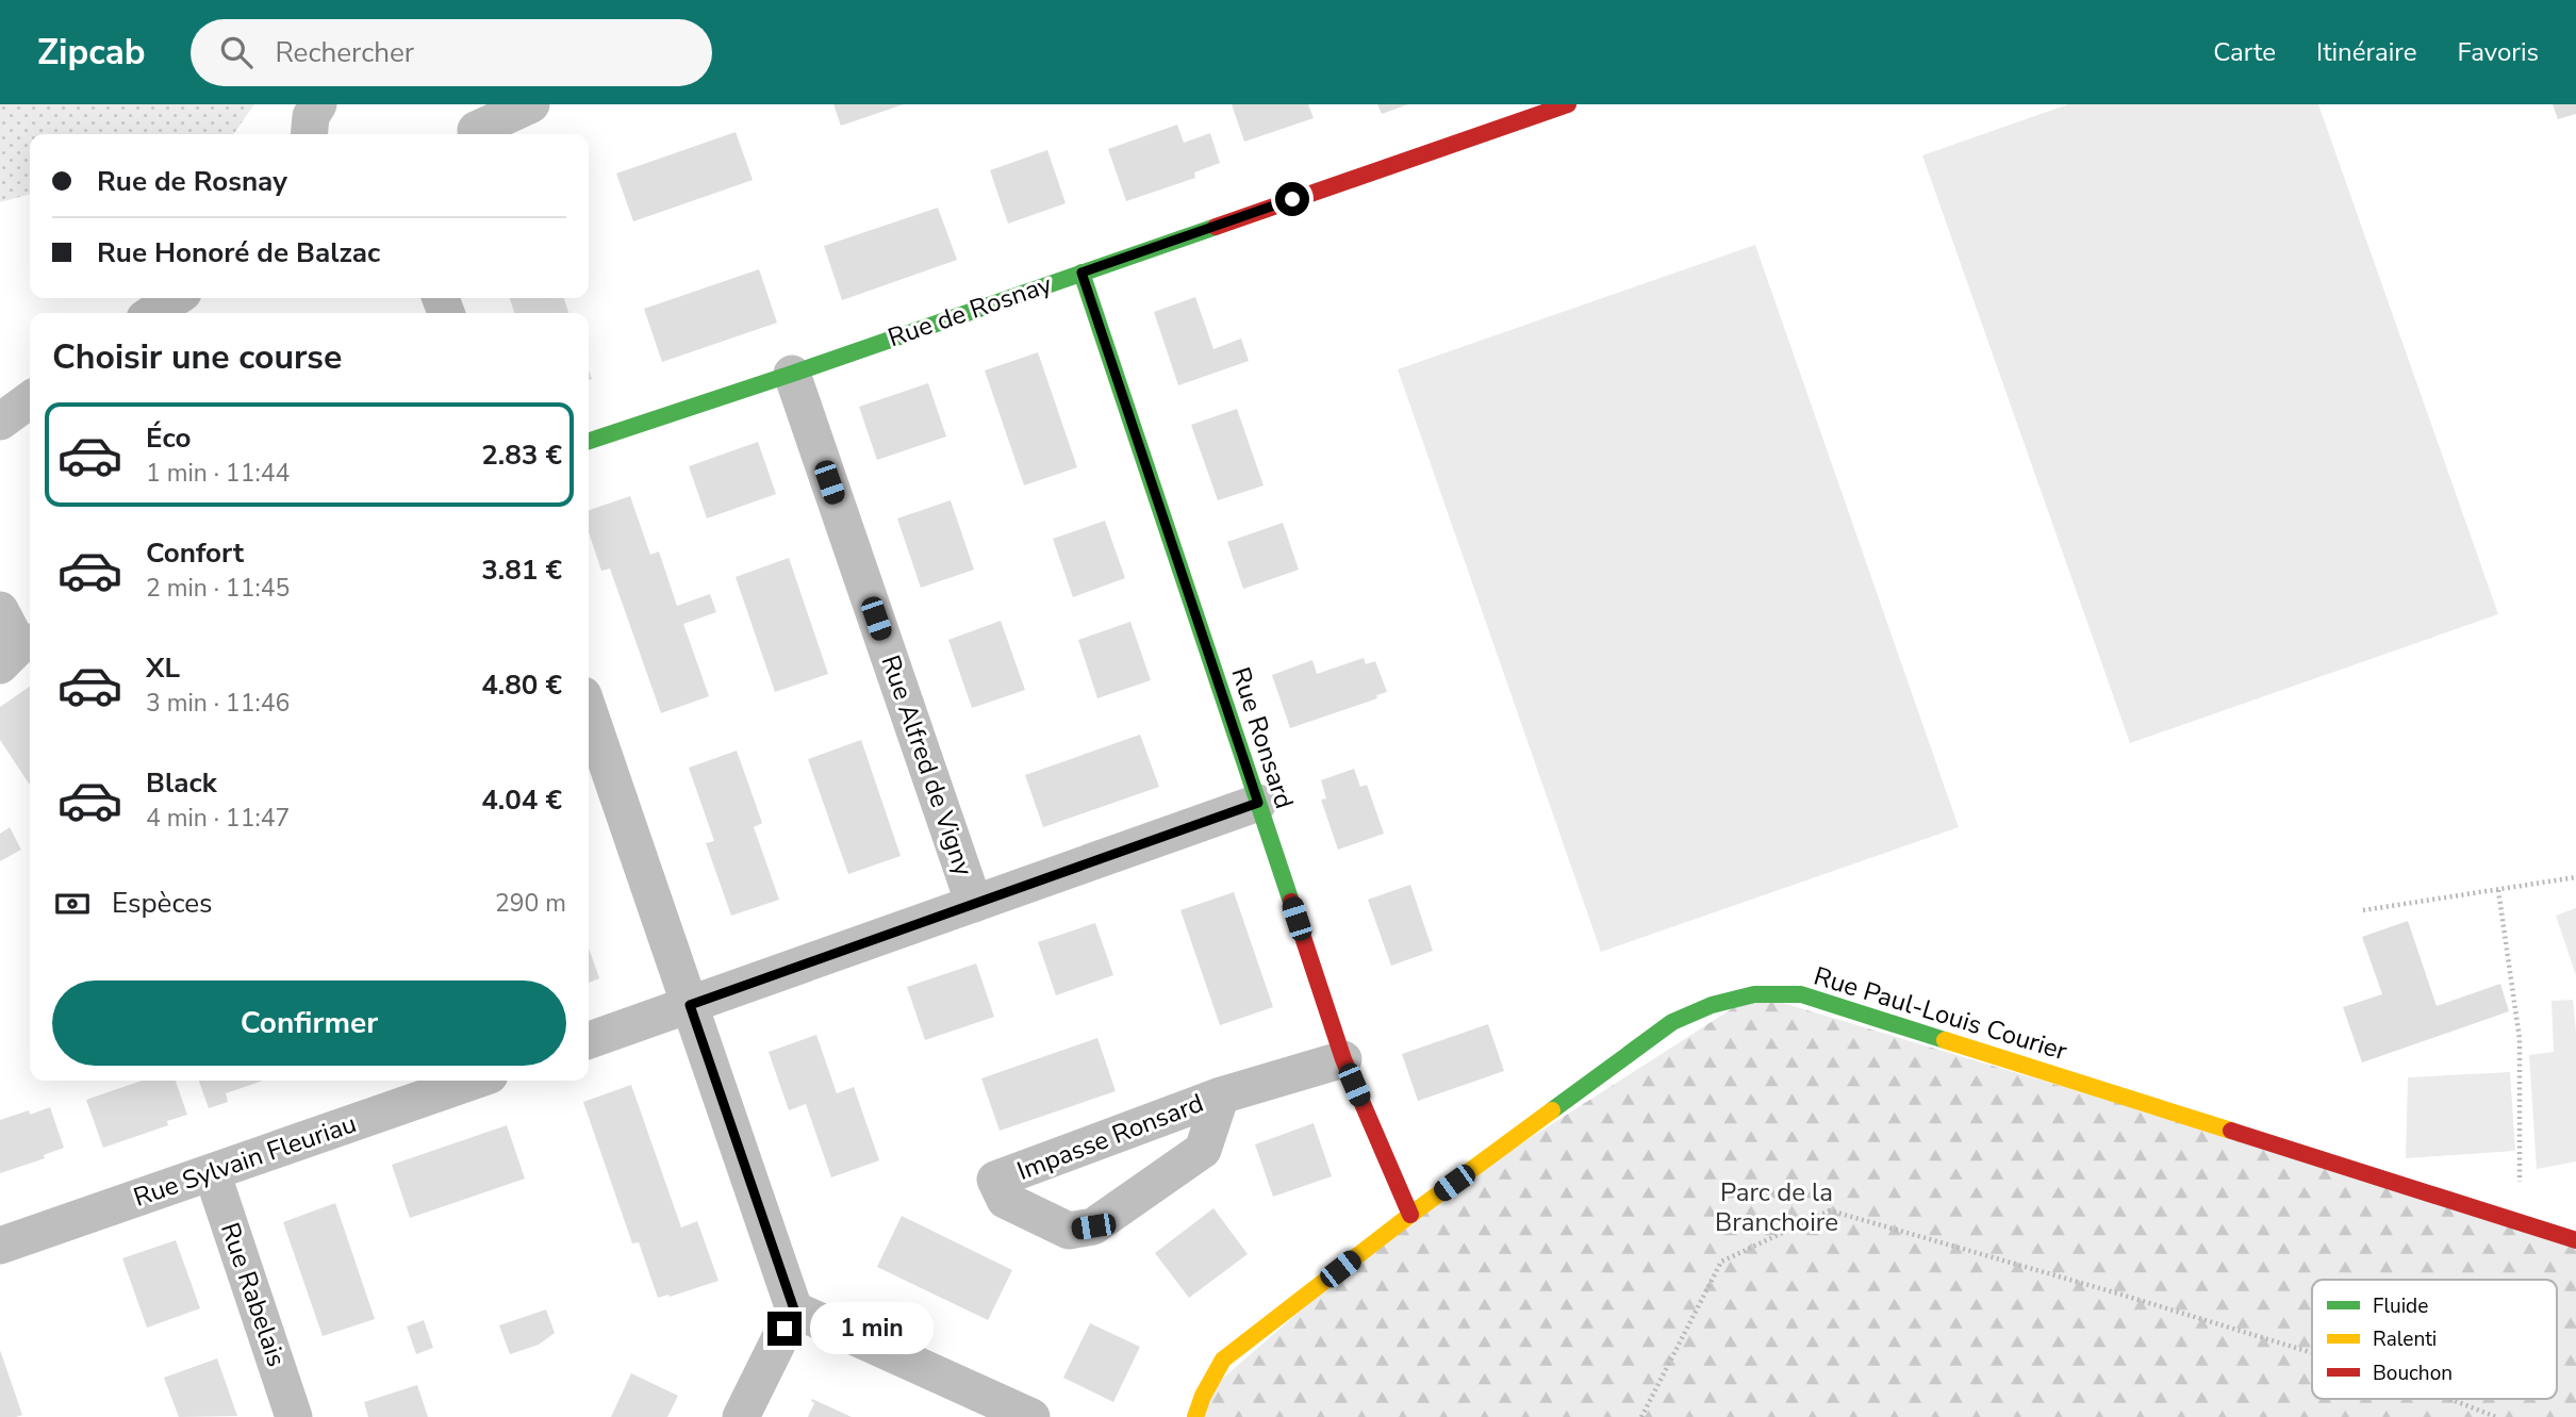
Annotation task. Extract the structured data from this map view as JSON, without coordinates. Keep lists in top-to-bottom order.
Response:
{
  "streets": {
    "street": [
      "Rue de Rosnay",
      "Rue Ronsard",
      "Rue Alfred de Vigny",
      "Rue Paul-Louis Courier",
      "Impasse Ronsard",
      "Rue Sylvain Fleuriau",
      "Rue Rabelais"
    ]
  },
  "crossings": [
    ["Rue de Rosnay", "Rue Ronsard"],
    ["Rue de Rosnay", "Rue Alfred de Vigny"],
    ["Rue Ronsard", "Rue Paul-Louis Courier"],
    ["Rue Ronsard", "Impasse Ronsard"],
    ["Rue Sylvain Fleuriau", "Rue Rabelais"]
  ],
  "parks": ["Parc de la Branchoire"],
  "legend": ["Fluide", "Ralenti", "Bouchon"],
  "page": {
    "header": "Zipcab",
    "search": "Rechercher",
    "nav": ["Carte", "Itinéraire", "Favoris"],
    "banner": ["Rue de Rosnay", "Rue Honoré de Balzac"],
    "heading": "Choisir une course",
    "list": [
      {
        "name": "Éco",
        "note": "1 min · 11:44",
        "value": "2.83 €"
      },
      {
        "name": "Confort",
        "note": "2 min · 11:45",
        "value": "3.81 €"
      },
      {
        "name": "XL",
        "note": "3 min · 11:46",
        "value": "4.80 €"
      },
      {
        "name": "Black",
        "note": "4 min · 11:47",
        "value": "4.04 €"
      }
    ],
    "pay": ["Espèces", "290 m"],
    "buttons": "Confirmer",
    "bubble": "1 min"
  }
}
